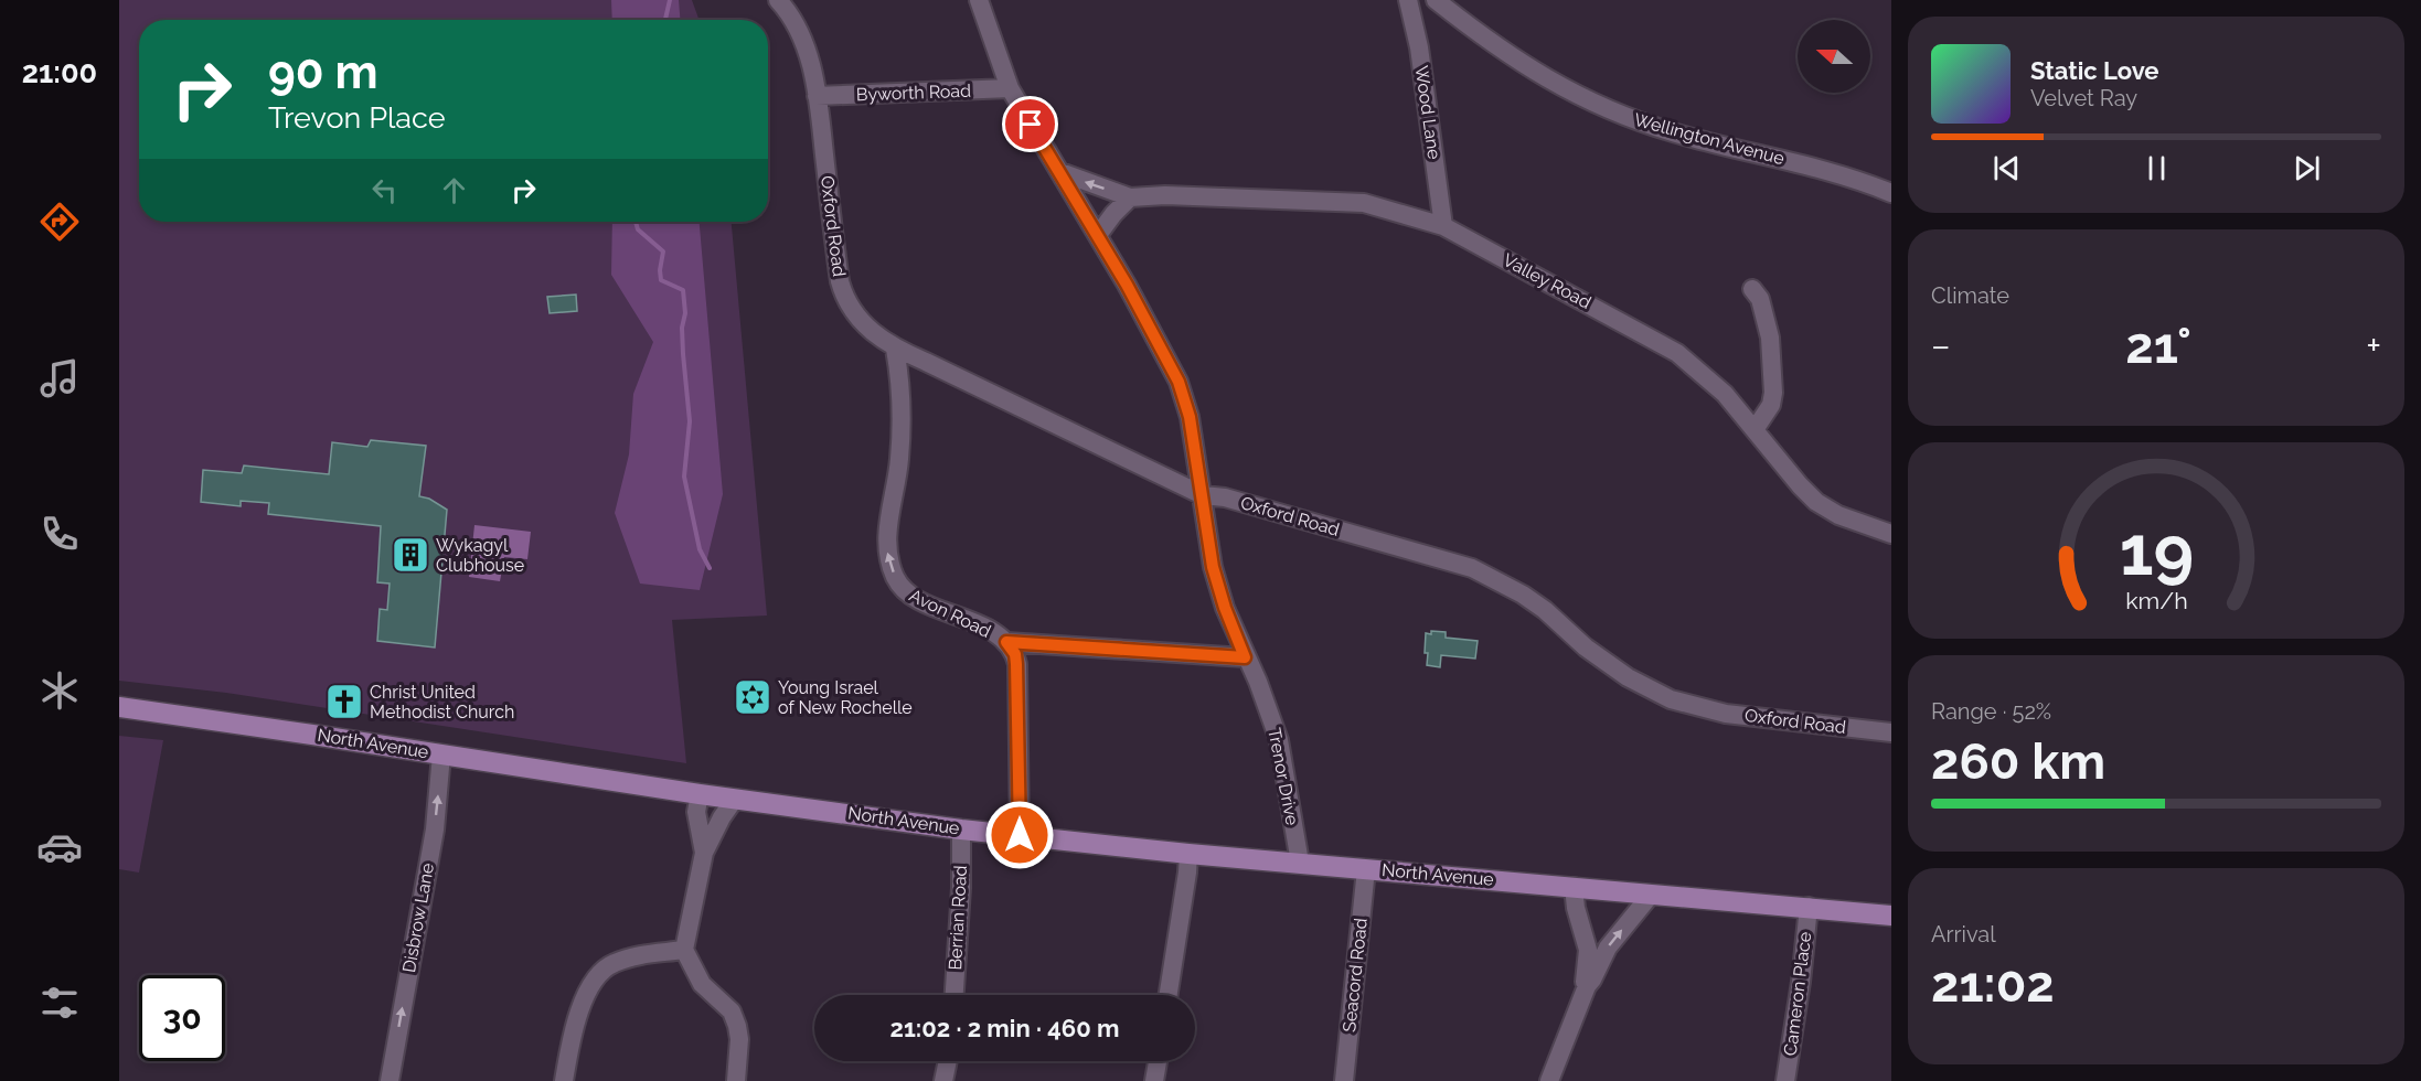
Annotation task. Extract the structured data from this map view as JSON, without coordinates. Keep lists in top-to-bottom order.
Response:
{
  "streets": {
    "main road": ["North Avenue"],
    "street": [
      "Byworth Road",
      "Wood Lane",
      "Wellington Avenue",
      "Oxford Road",
      "Valley Road",
      "Avon Road",
      "Trenor Drive",
      "Disbrow Lane",
      "Berrian Road",
      "Seacord Road",
      "Cameron Place"
    ]
  },
  "crossings": [
    ["Byworth Road", "Oxford Road"],
    ["Byworth Road", "Trenor Drive"],
    ["Wood Lane", "Valley Road"],
    ["Oxford Road", "Avon Road"],
    ["Oxford Road", "Trenor Drive"],
    ["Valley Road", "Trenor Drive"],
    ["Avon Road", "North Avenue"],
    ["North Avenue", "Trenor Drive"],
    ["North Avenue", "Disbrow Lane"],
    ["North Avenue", "Berrian Road"],
    ["North Avenue", "Seacord Road"],
    ["North Avenue", "Cameron Place"]
  ],
  "one_way": ["Avon Road", "Disbrow Lane"],
  "places": {
    "building": ["Wykagyl Clubhouse"],
    "synagogue": ["Young Israel of New Rochelle"],
    "church": ["Christ United Methodist Church"]
  },
  "north": "left",
  "page": {
    "tabs": "21:00",
    "turn": ["90 m", "Trevon Place"],
    "song": ["Static Love", "Velvet Ray"],
    "tile": [
      "Climate",
      ["Range · 52%", "260 km"],
      ["Arrival", "21:02"]
    ],
    "heat": ["−", "21°", "+"],
    "limit": "30",
    "trip": "21:02 · 2 min · 460 m",
    "gauge": ["19", "km/h"]
  }
}
